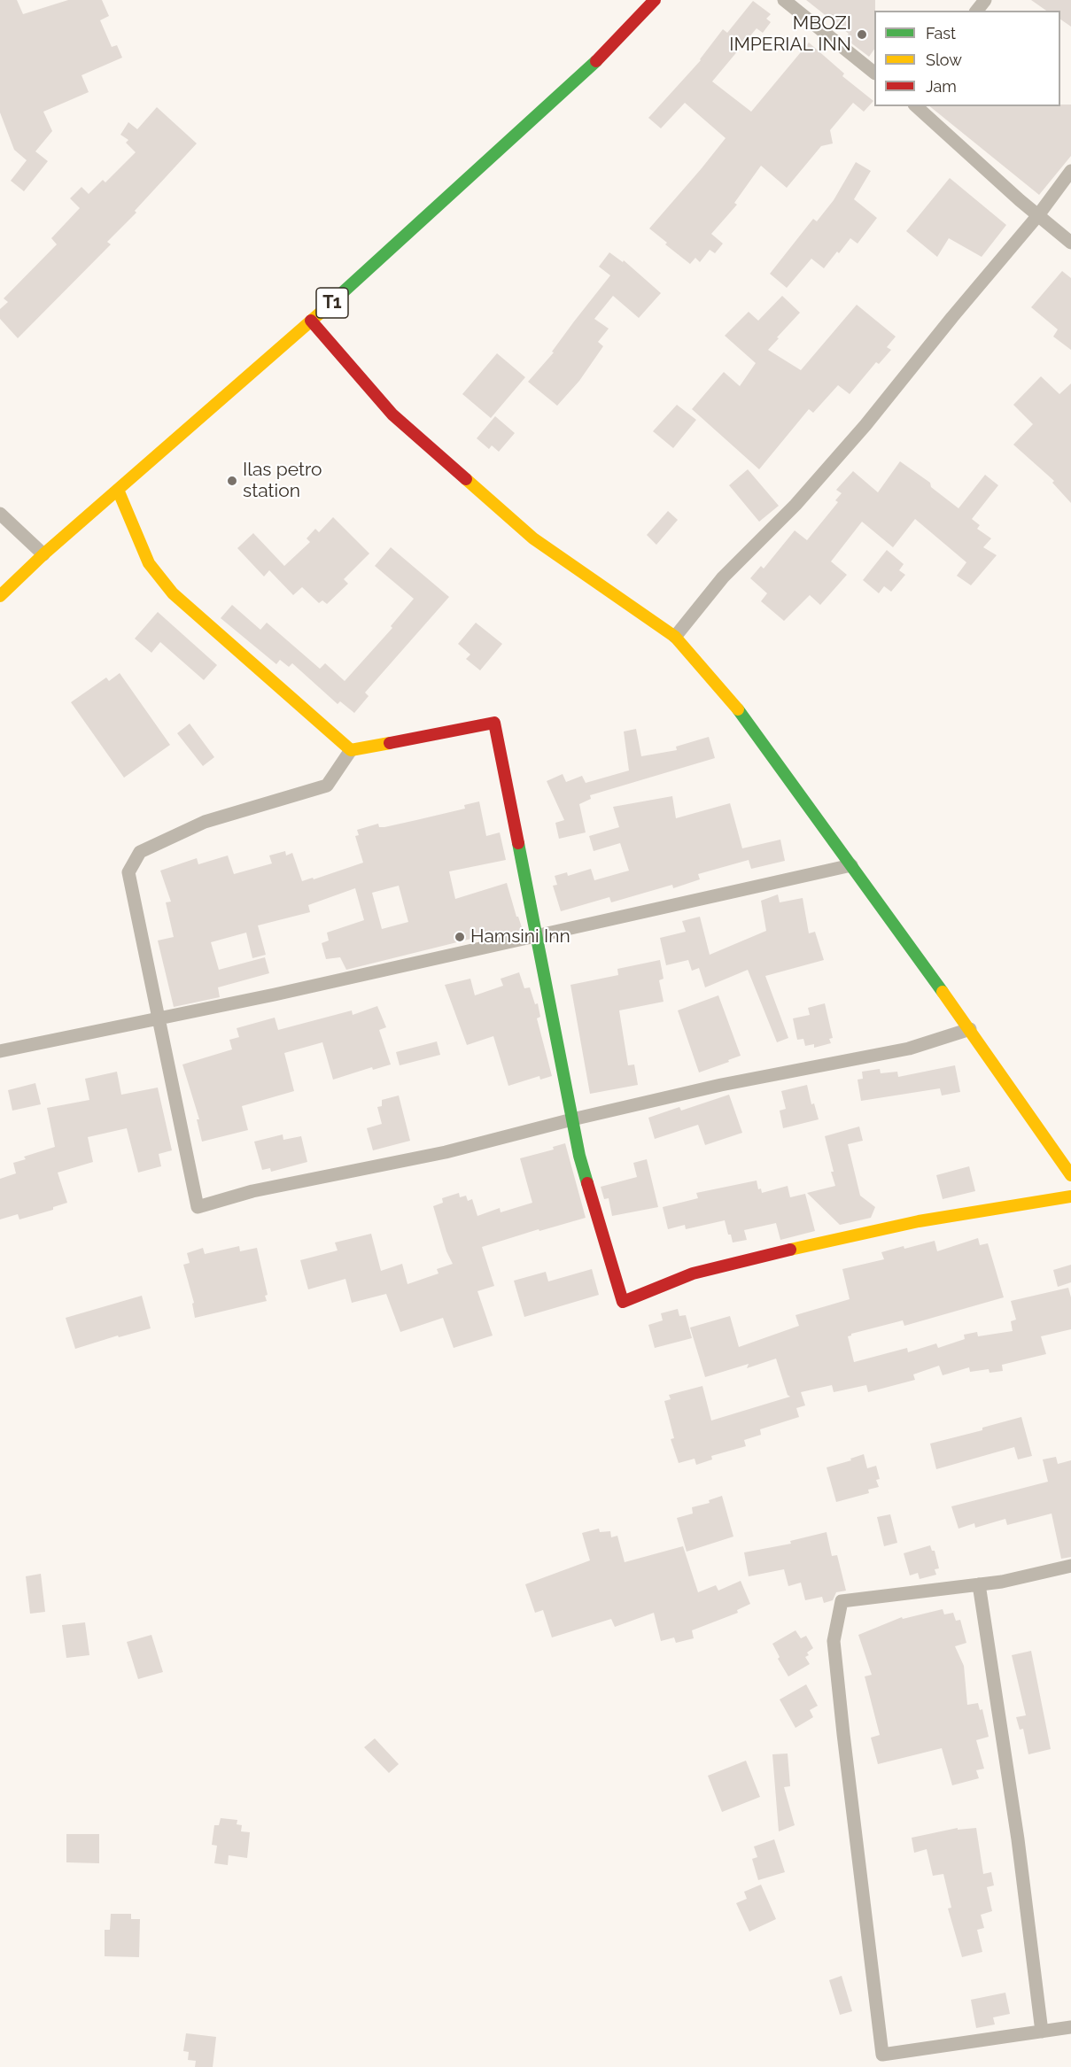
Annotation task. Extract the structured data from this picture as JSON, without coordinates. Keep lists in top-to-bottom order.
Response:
{
  "streets": {
    "main road": ["T1"]
  },
  "places": ["MBOZI IMPERIAL INN", "Ilas petro station", "Hamsini Inn"],
  "legend": ["Fast", "Slow", "Jam"]
}
